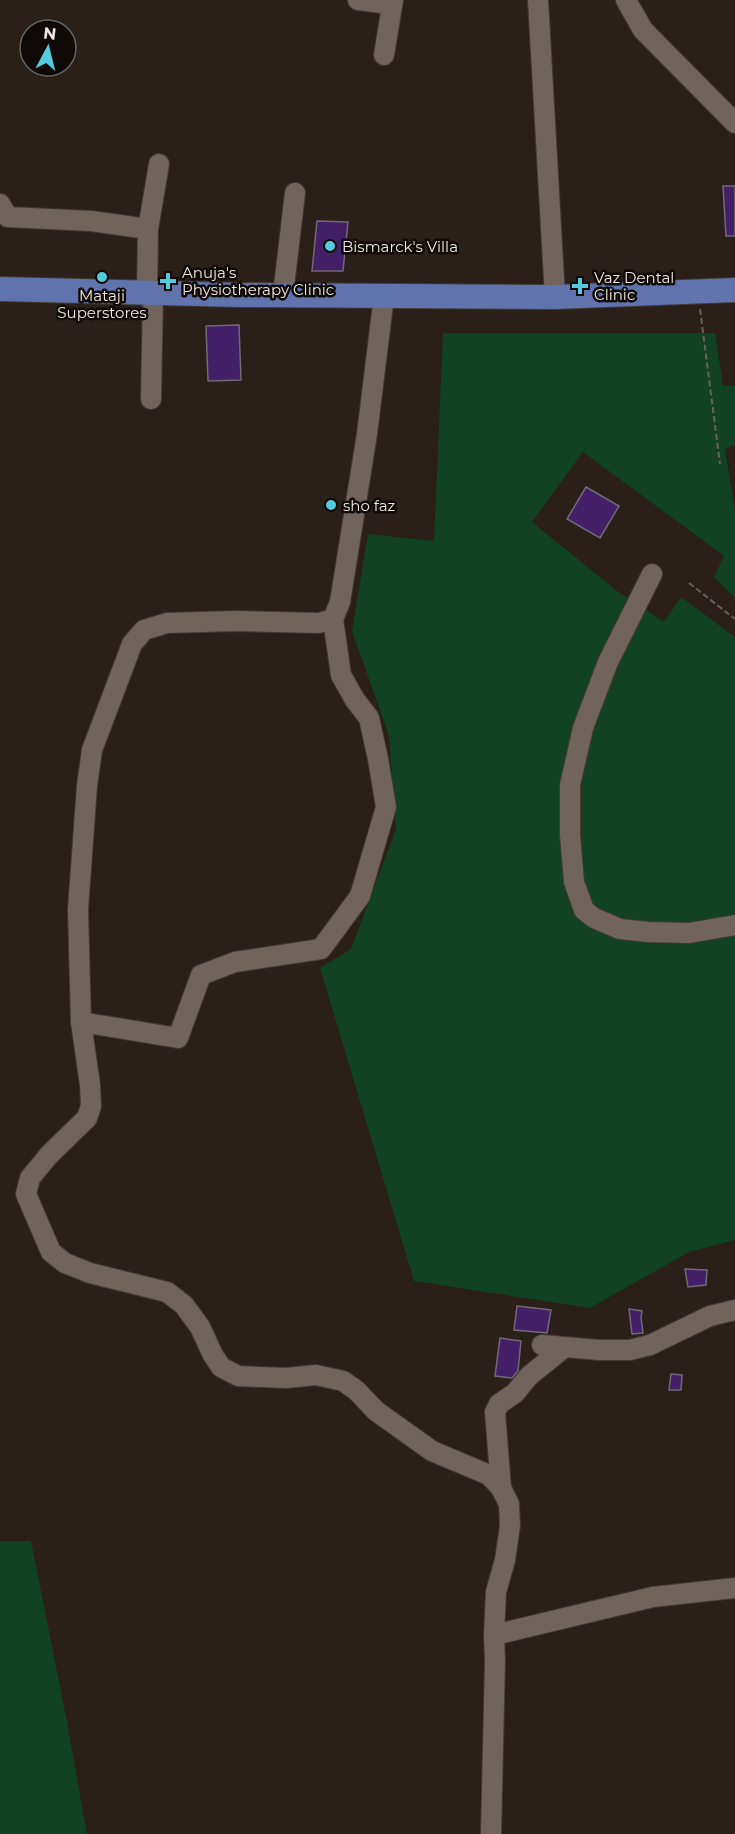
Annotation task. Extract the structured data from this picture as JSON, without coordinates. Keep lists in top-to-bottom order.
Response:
{
  "places": {
    "other": ["Bismarck's Villa", "Mataji Superstores", "sho faz"],
    "health": ["Anuja's Physiotherapy Clinic", "Vaz Dental Clinic"]
  },
  "north": "top"
}
